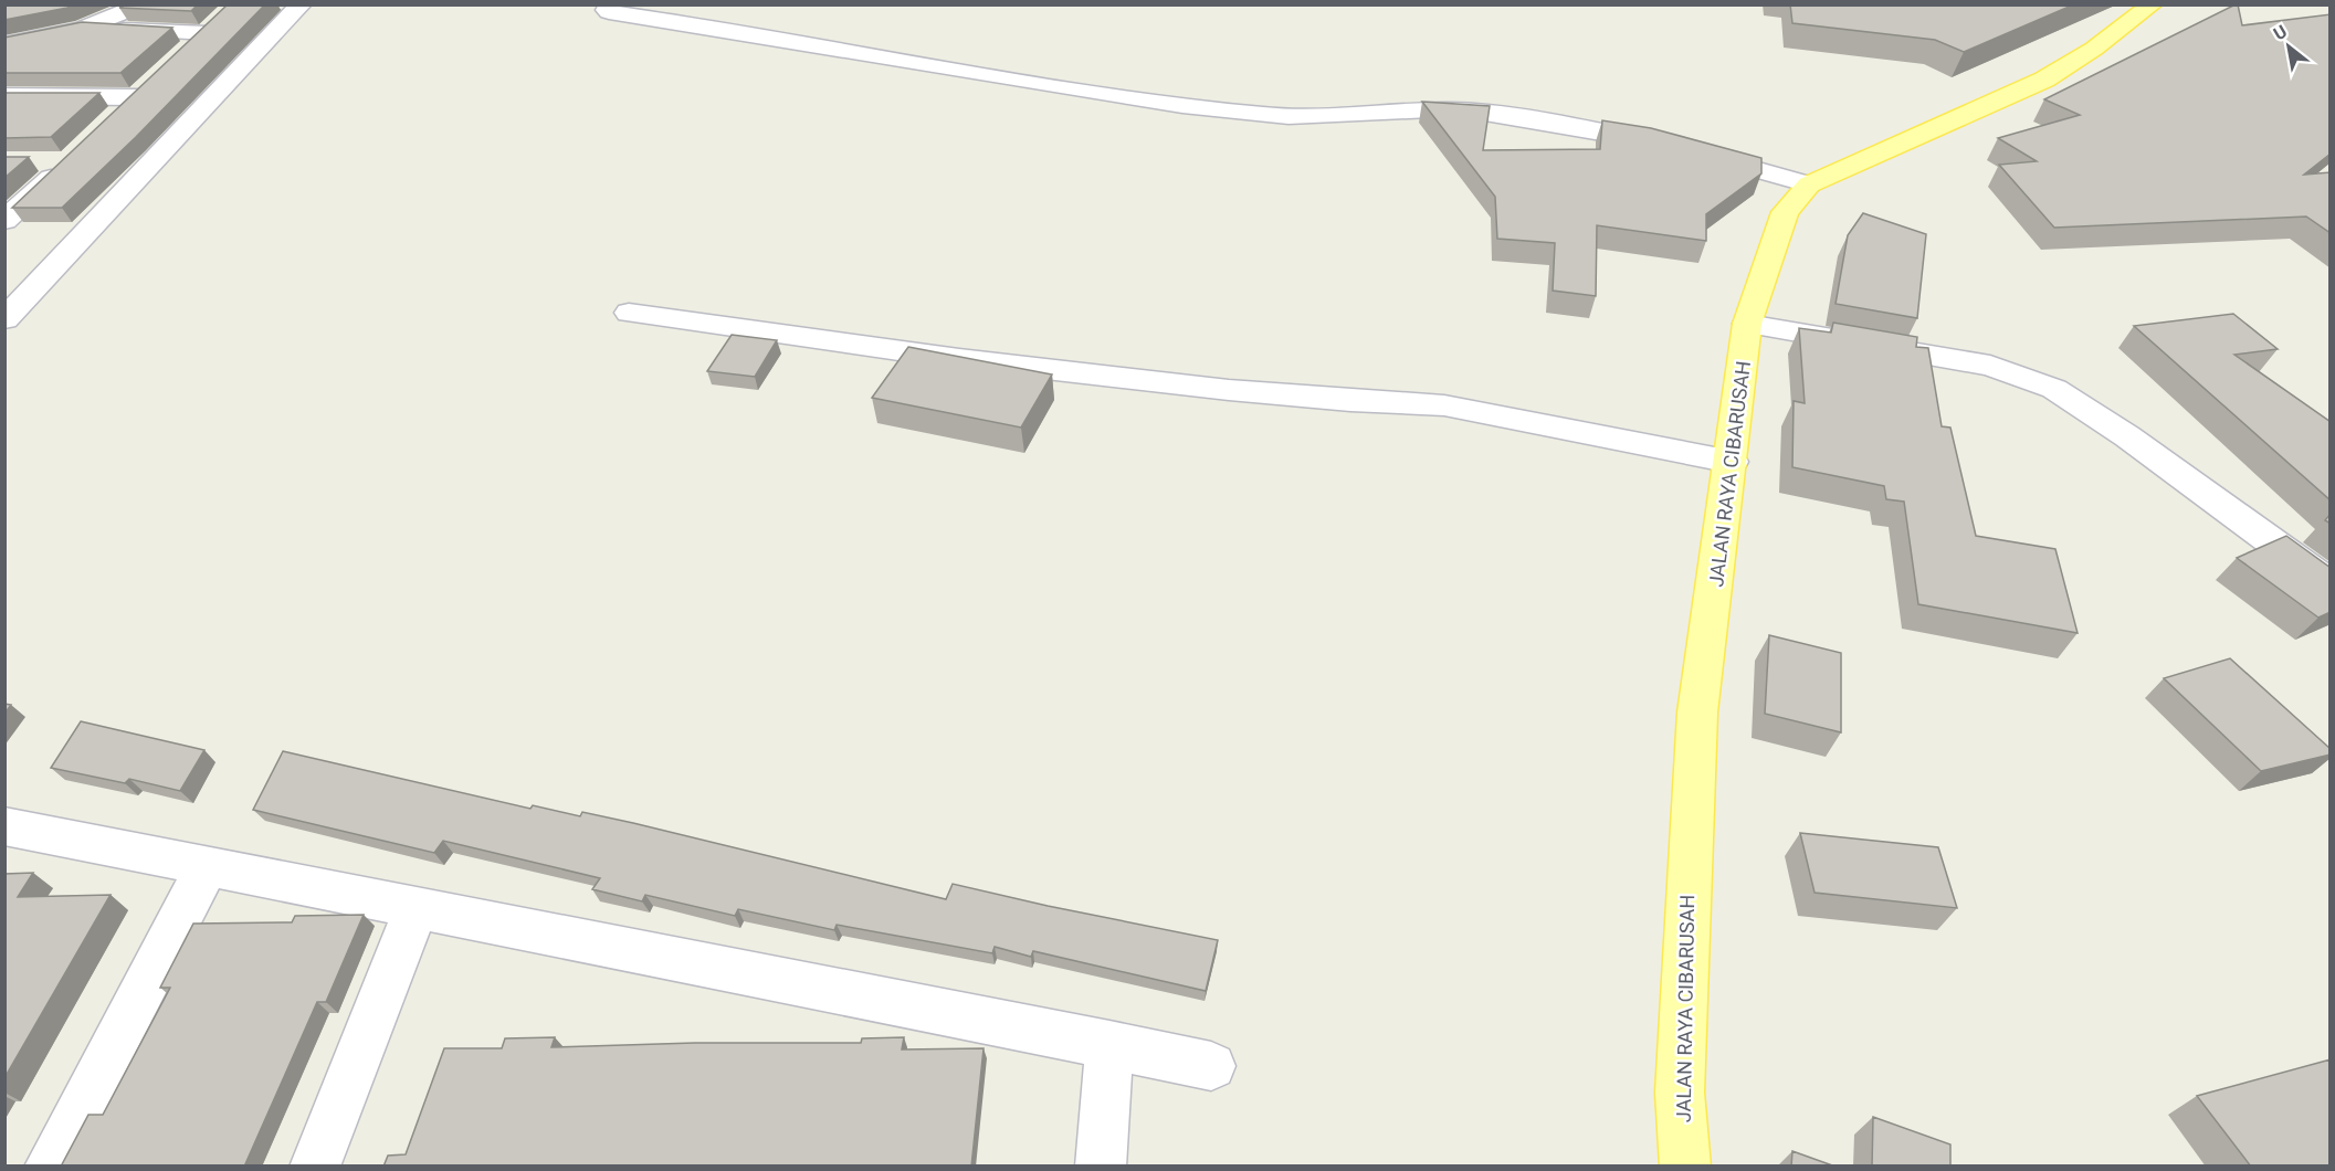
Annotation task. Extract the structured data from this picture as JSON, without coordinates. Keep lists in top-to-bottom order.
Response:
{
  "streets": {
    "main road": ["JALAN RAYA CIBARUSAH"]
  },
  "north": "top left"
}
